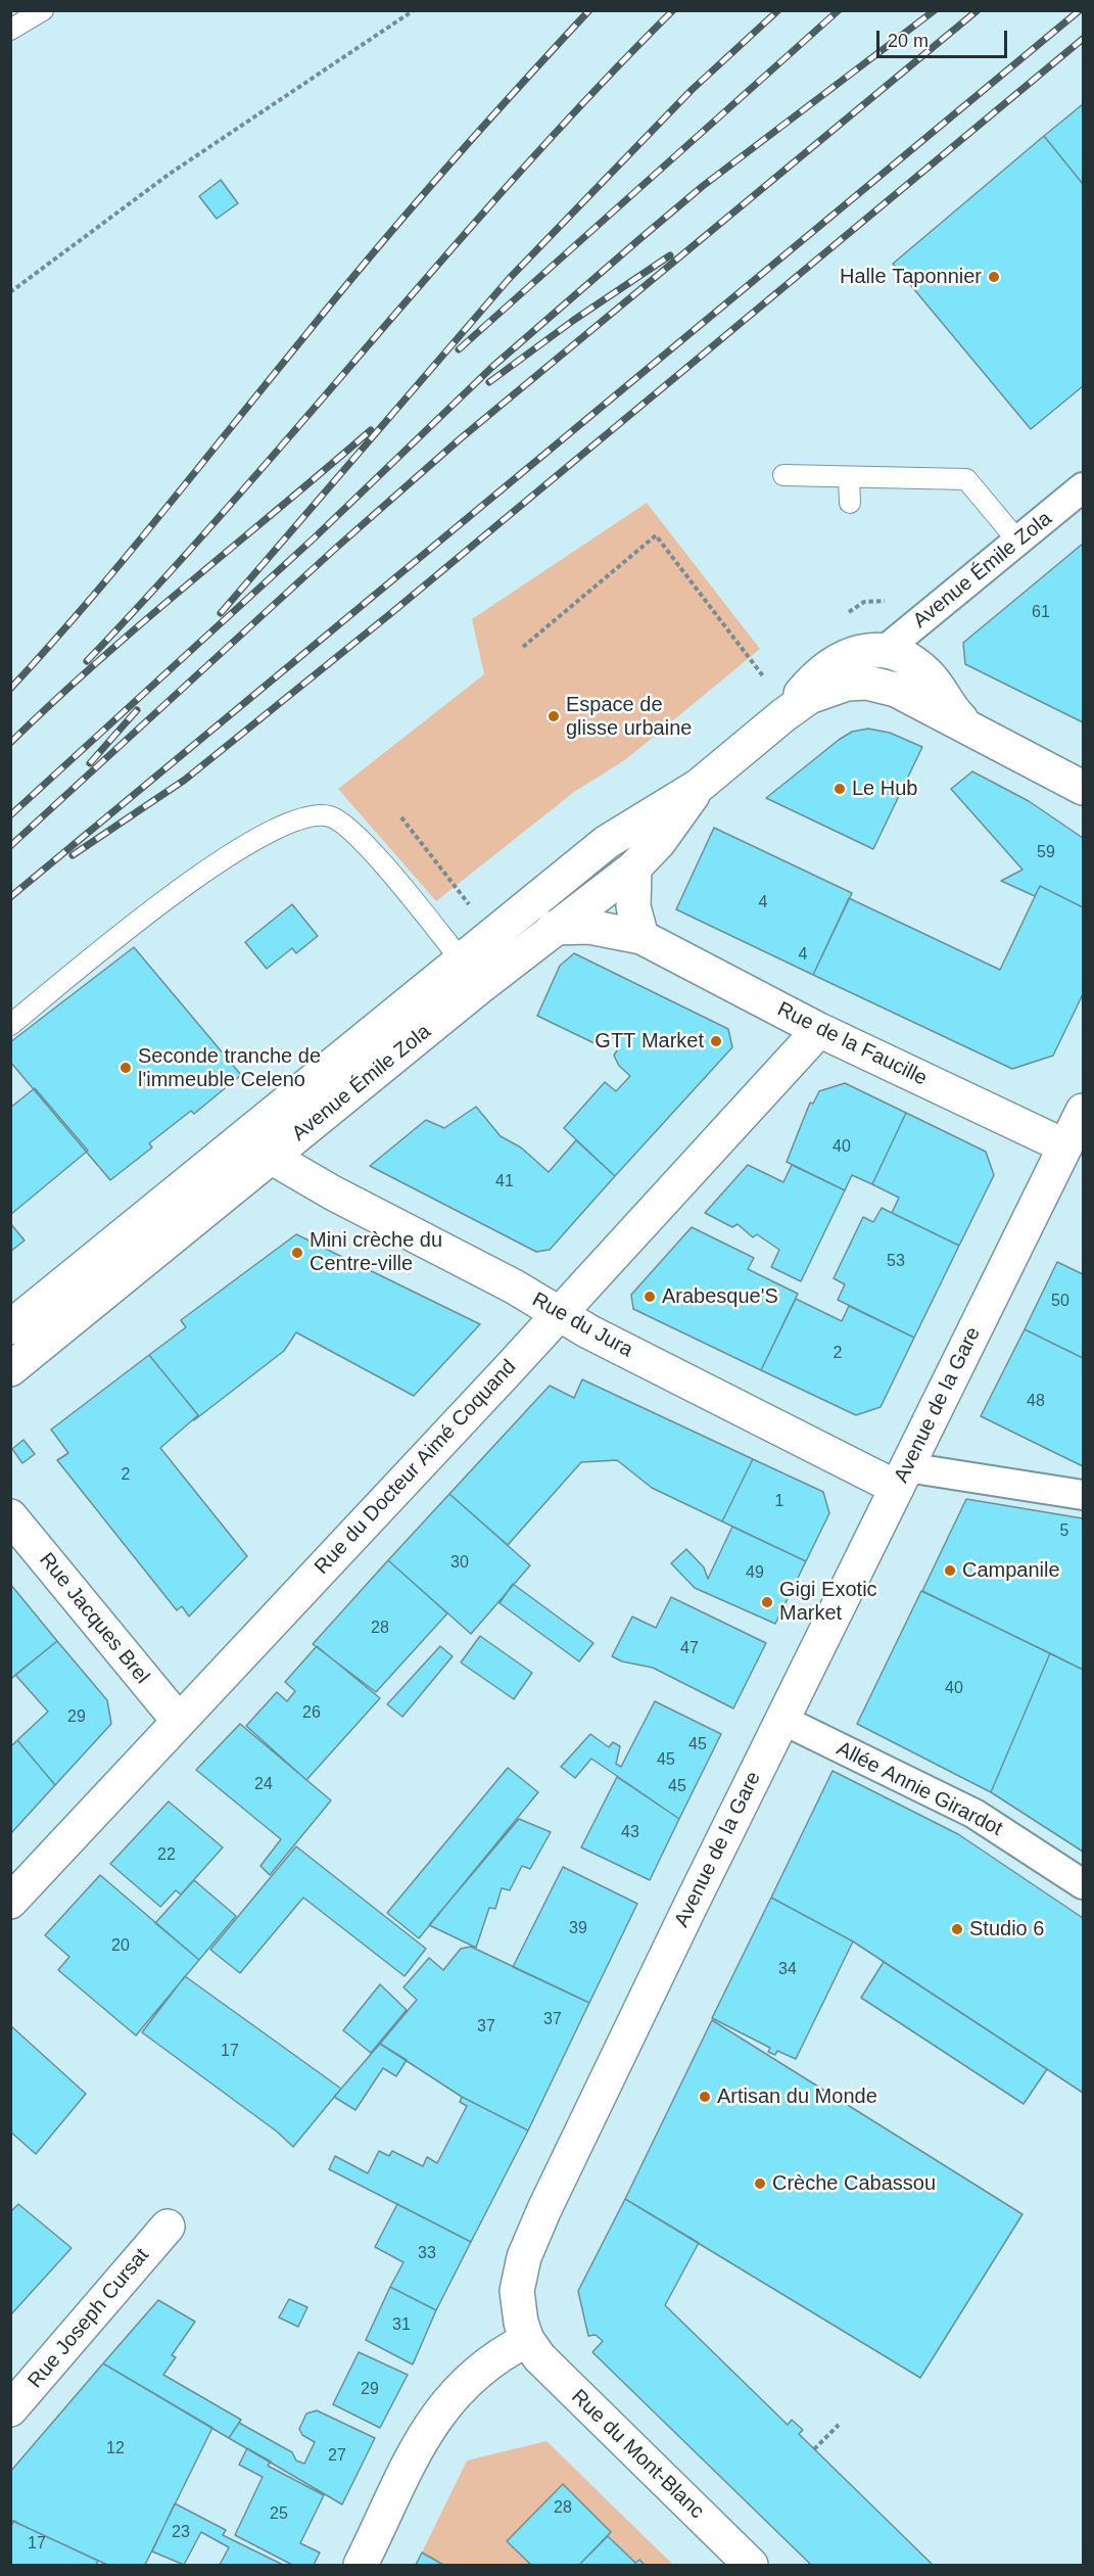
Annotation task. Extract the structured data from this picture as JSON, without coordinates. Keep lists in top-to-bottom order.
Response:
{
  "streets": {
    "street": [
      "Avenue Émile Zola",
      "Rue de la Faucille",
      "Rue du Jura",
      "Avenue de la Gare",
      "Rue du Docteur Aimé Coquand",
      "Rue Jacques Brel",
      "Allée Annie Girardot",
      "Rue Joseph Cursat",
      "Rue du Mont-Blanc"
    ]
  },
  "crossings": [
    ["Avenue Émile Zola", "Rue de la Faucille"],
    ["Avenue Émile Zola", "Rue du Jura"],
    ["Rue de la Faucille", "Avenue de la Gare"],
    ["Rue de la Faucille", "Rue du Docteur Aimé Coquand"],
    ["Rue du Jura", "Avenue de la Gare"],
    ["Rue du Jura", "Rue du Docteur Aimé Coquand"],
    ["Avenue de la Gare", "Allée Annie Girardot"],
    ["Avenue de la Gare", "Rue du Mont-Blanc"],
    ["Rue du Docteur Aimé Coquand", "Rue Jacques Brel"]
  ],
  "places": [
    "Halle Taponnier",
    "Espace de glisse urbaine",
    "Le Hub",
    "GTT Market",
    "Seconde tranche de l'immeuble Celeno",
    "Mini crèche du Centre-ville",
    "Arabesque'S",
    "Campanile",
    "Gigi Exotic Market",
    "Studio 6",
    "Artisan du Monde",
    "Crèche Cabassou"
  ],
  "house_numbers": [
    "61",
    "59",
    "4",
    "4",
    "40",
    "41",
    "53",
    "50",
    "2",
    "48",
    "2",
    "1",
    "5",
    "30",
    "49",
    "28",
    "47",
    "40",
    "26",
    "29",
    "45",
    "45",
    "24",
    "45",
    "43",
    "22",
    "39",
    "20",
    "34",
    "37",
    "37",
    "17",
    "33",
    "31",
    "29",
    "12",
    "27",
    "28",
    "25",
    "23",
    "17"
  ],
  "scale_bar": "20 m"
}
